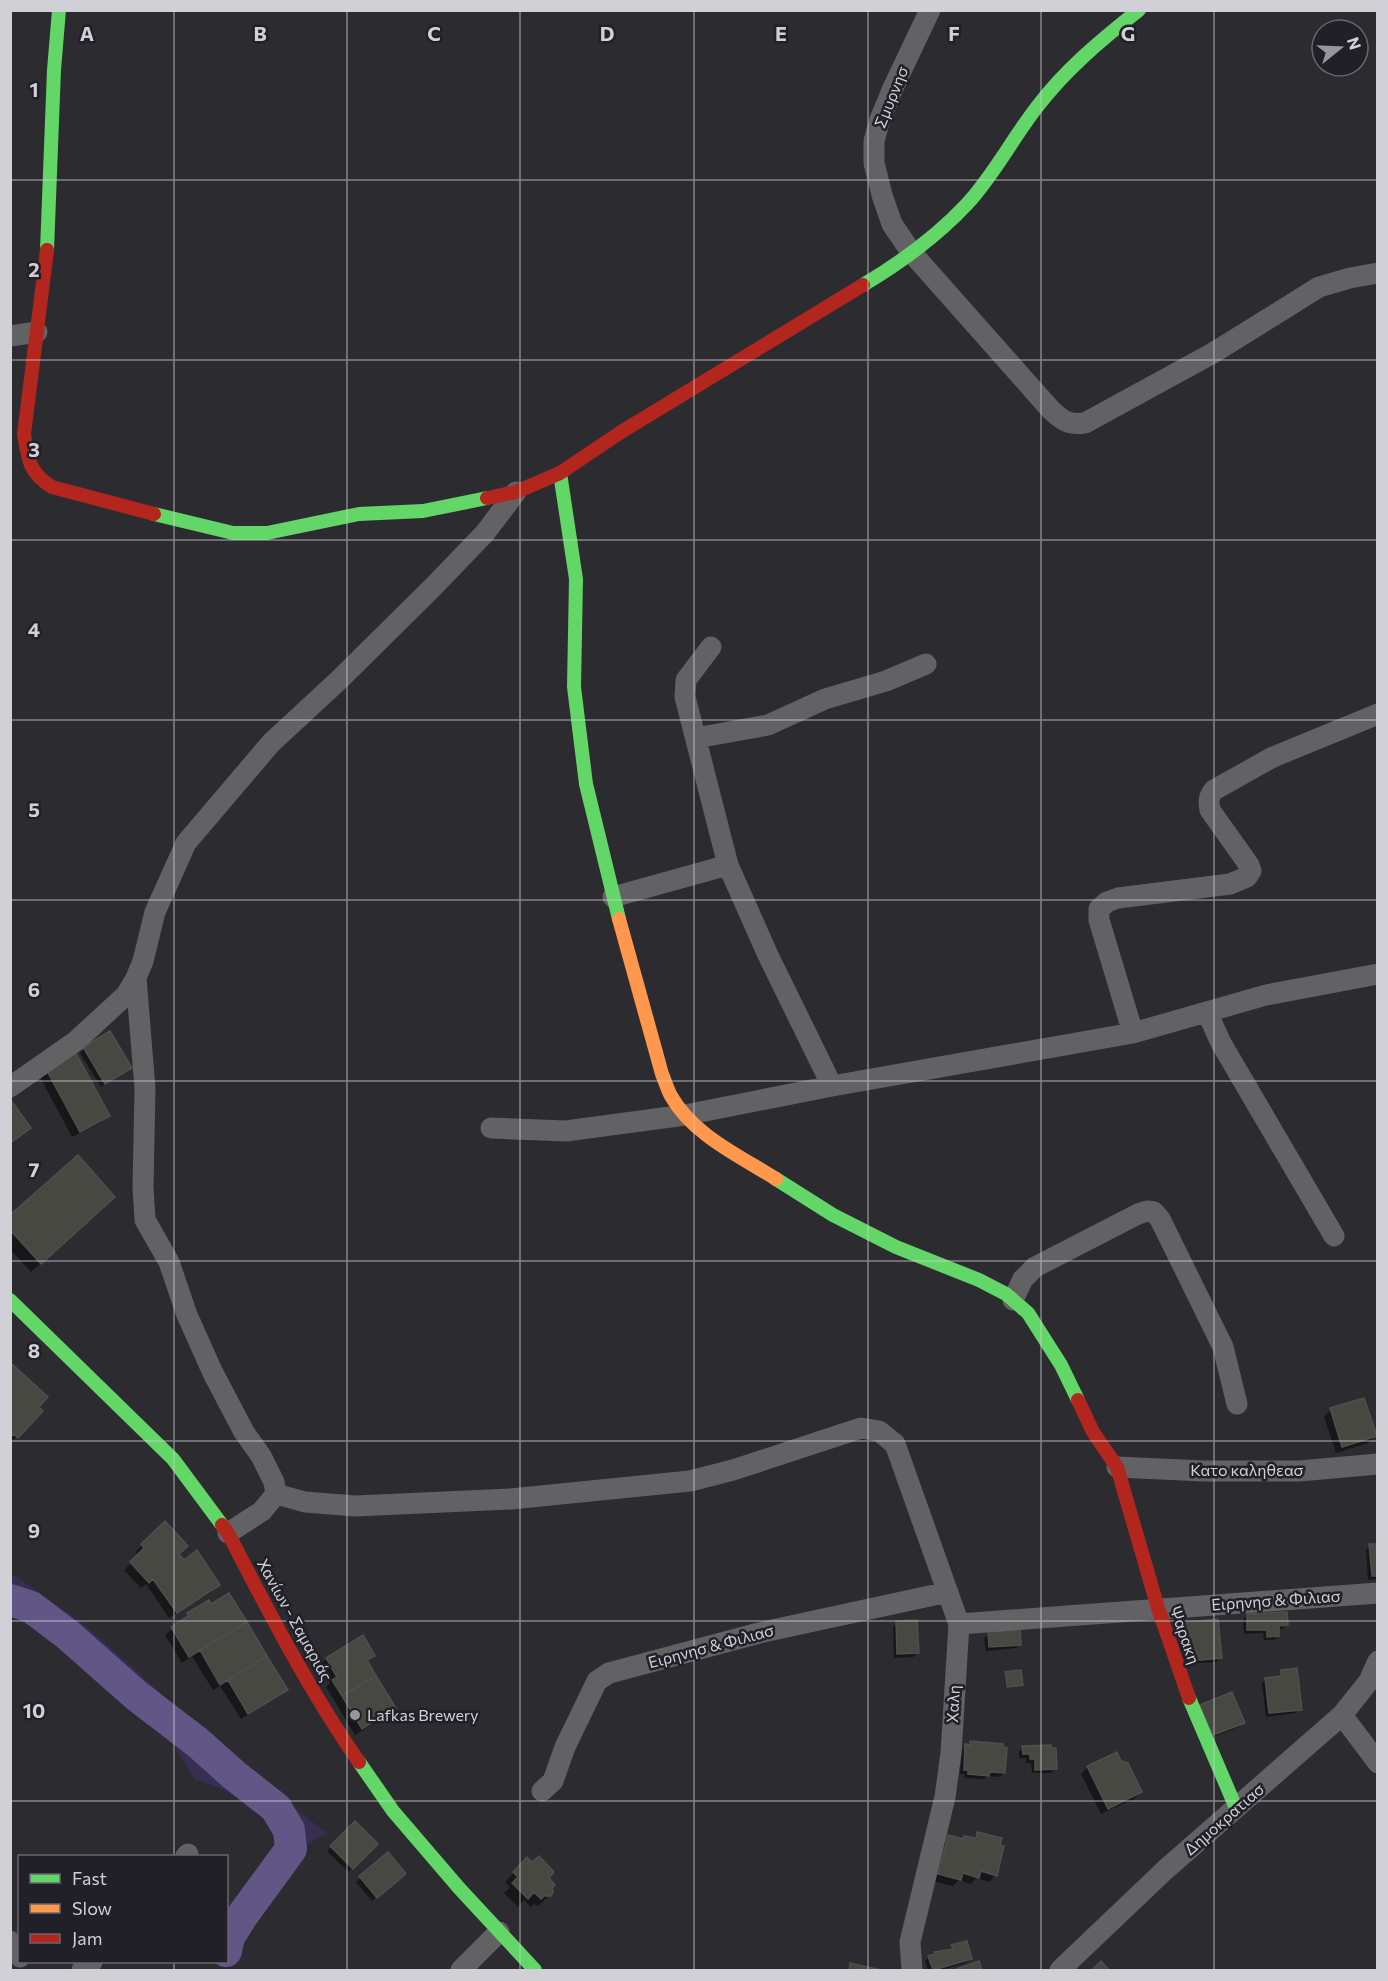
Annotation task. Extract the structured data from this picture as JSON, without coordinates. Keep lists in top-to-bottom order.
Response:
{
  "streets": {
    "street": [
      "Σμυρνησ",
      "Κατο καληθεασ",
      "Ειρηνησ & Φιλιασ",
      "Χανίων - Σαμαριάς",
      "Ψαρακη",
      "Χαλη",
      "Δημοκρατιασ"
    ]
  },
  "crossings": [
    ["Κατο καληθεασ", "Ψαρακη"],
    ["Ειρηνησ & Φιλιασ", "Ψαρακη"],
    ["Ειρηνησ & Φιλιασ", "Χαλη"],
    ["Ψαρακη", "Δημοκρατιασ"]
  ],
  "places": ["Lafkas Brewery"],
  "legend": ["Fast", "Slow", "Jam"],
  "north": "right",
  "grid": {
    "columns": [
      "A",
      "B",
      "C",
      "D",
      "E",
      "F",
      "G"
    ],
    "rows": [
      "1",
      "2",
      "3",
      "4",
      "5",
      "6",
      "7",
      "8",
      "9",
      "10"
    ]
  }
}
